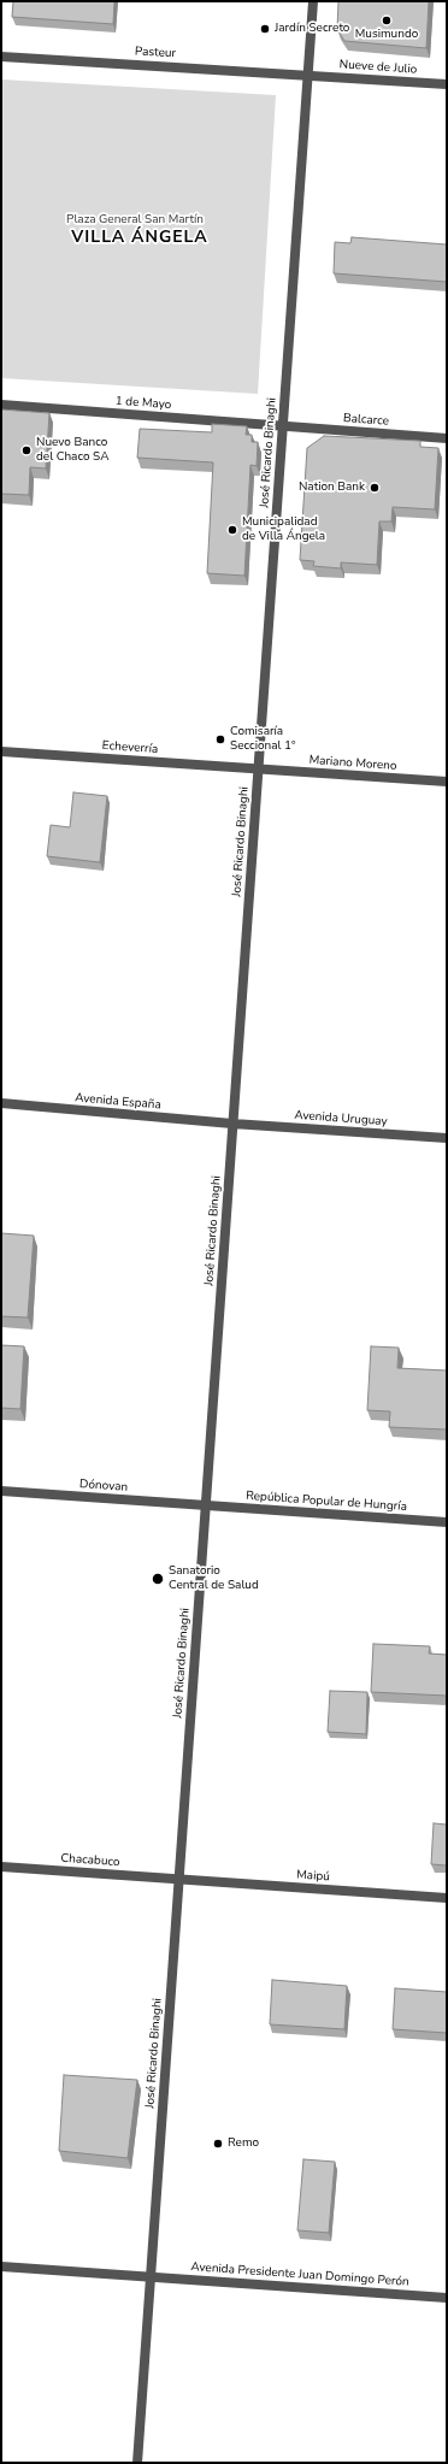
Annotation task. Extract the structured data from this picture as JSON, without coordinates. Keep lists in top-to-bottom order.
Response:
{
  "streets": {
    "street": [
      "Pasteur",
      "Nueve de Julio",
      "1 de Mayo",
      "Balcarce",
      "José Ricardo Binaghi",
      "Echeverría",
      "Mariano Moreno",
      "Avenida España",
      "Avenida Uruguay",
      "Dónovan",
      "República Popular de Hungría",
      "Chacabuco",
      "Maipú",
      "Avenida Presidente Juan Domingo Perón"
    ]
  },
  "crossings": [
    ["Pasteur", "Nueve de Julio"],
    ["Pasteur", "José Ricardo Binaghi"],
    ["Nueve de Julio", "José Ricardo Binaghi"],
    ["1 de Mayo", "Balcarce"],
    ["1 de Mayo", "José Ricardo Binaghi"],
    ["Balcarce", "José Ricardo Binaghi"],
    ["José Ricardo Binaghi", "Echeverría"],
    ["José Ricardo Binaghi", "Mariano Moreno"],
    ["José Ricardo Binaghi", "Avenida España"],
    ["José Ricardo Binaghi", "Avenida Uruguay"],
    ["José Ricardo Binaghi", "Dónovan"],
    ["José Ricardo Binaghi", "República Popular de Hungría"],
    ["José Ricardo Binaghi", "Chacabuco"],
    ["José Ricardo Binaghi", "Maipú"],
    ["José Ricardo Binaghi", "Avenida Presidente Juan Domingo Perón"],
    ["Echeverría", "Mariano Moreno"],
    ["Avenida España", "Avenida Uruguay"],
    ["Dónovan", "República Popular de Hungría"],
    ["Chacabuco", "Maipú"]
  ],
  "districts": ["VILLA ÁNGELA"],
  "parks": ["Plaza General San Martín"],
  "places": [
    "Musimundo",
    "Jardín Secreto",
    "Nuevo Banco del Chaco SA",
    "Nation Bank",
    "Municipalidad de Villa Ángela",
    "Comisaría Seccional 1º",
    "Sanatorio Central de Salud",
    "Remo"
  ]
}
